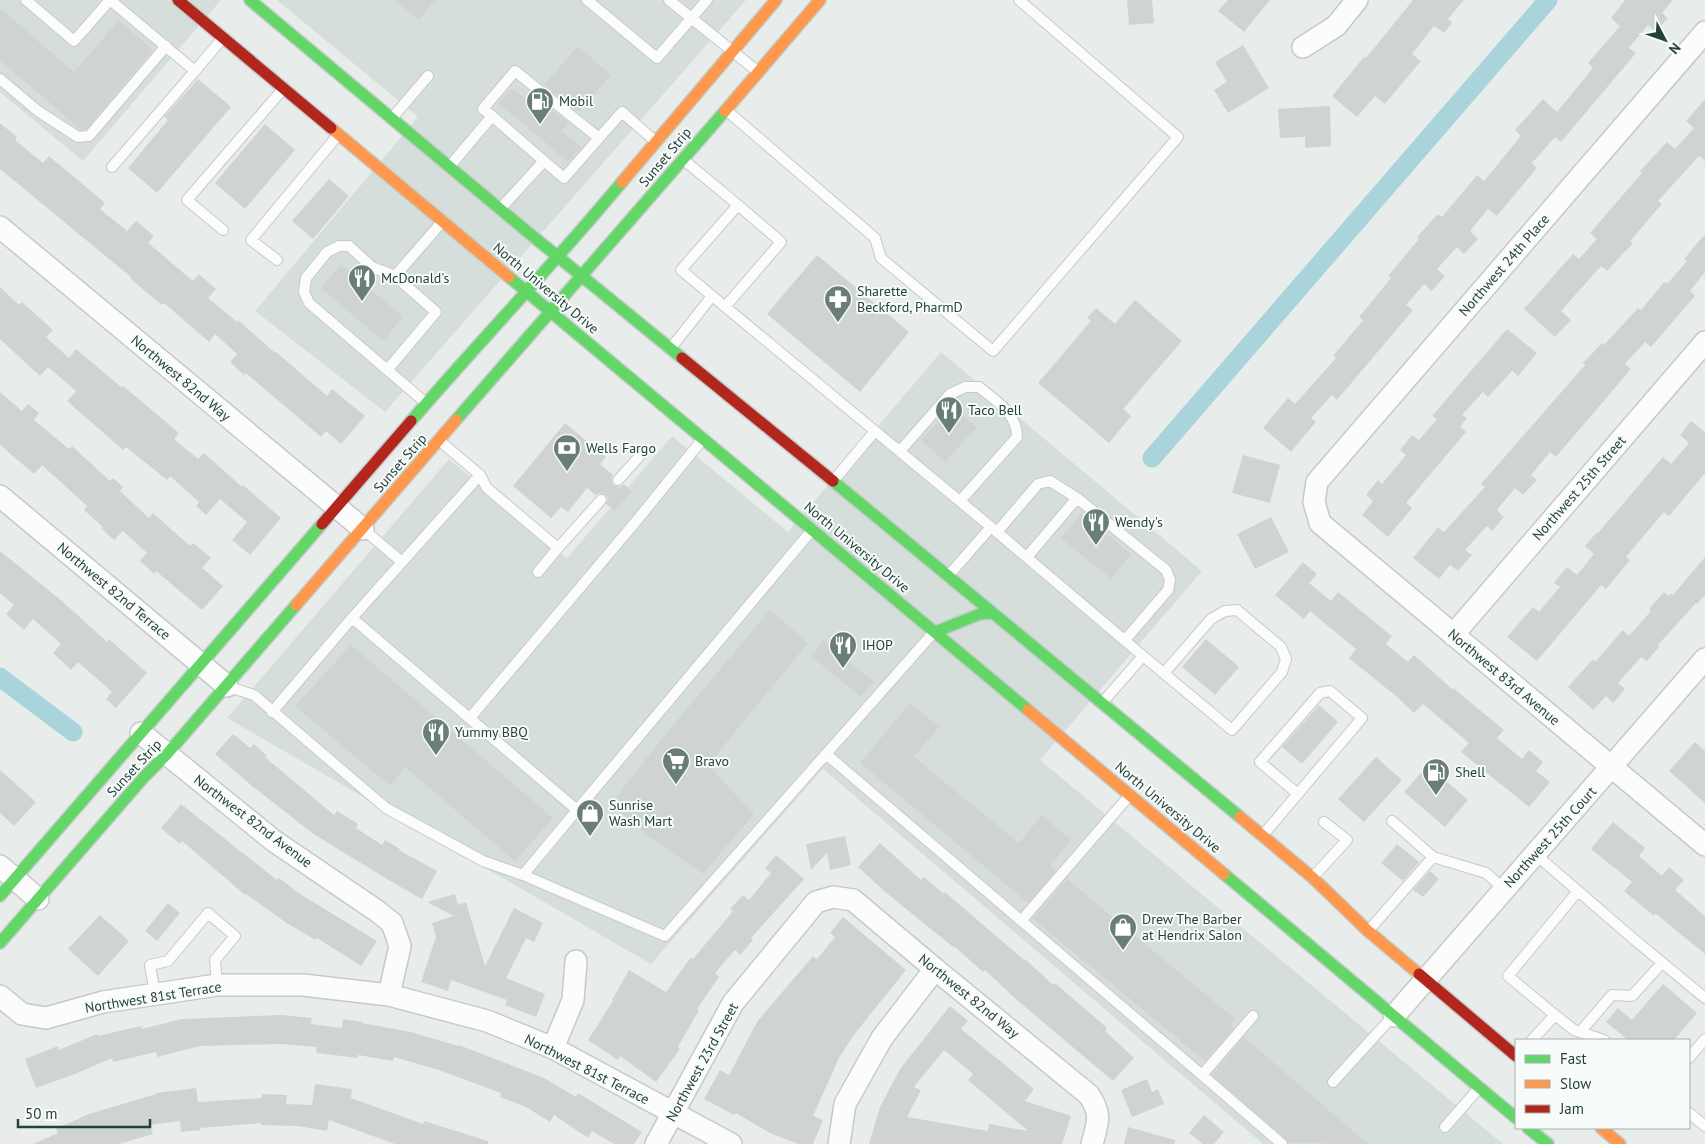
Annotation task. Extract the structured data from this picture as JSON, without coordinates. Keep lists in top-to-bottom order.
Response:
{
  "streets": {
    "main road": ["Sunset Strip", "North University Drive"],
    "street": [
      "Northwest 24th Place",
      "Northwest 82nd Way",
      "Northwest 25th Street",
      "Northwest 82nd Terrace",
      "Northwest 83rd Avenue",
      "Northwest 82nd Avenue",
      "Northwest 25th Court",
      "Northwest 81st Terrace",
      "Northwest 23rd Street"
    ]
  },
  "crossings": [
    ["Sunset Strip", "North University Drive"],
    ["Sunset Strip", "Northwest 82nd Way"],
    ["Sunset Strip", "Northwest 82nd Terrace"],
    ["Sunset Strip", "Northwest 82nd Avenue"],
    ["Northwest 24th Place", "Northwest 83rd Avenue"],
    ["North University Drive", "Northwest 25th Court"],
    ["Northwest 82nd Way", "Northwest 23rd Street"],
    ["Northwest 25th Street", "Northwest 83rd Avenue"],
    ["Northwest 83rd Avenue", "Northwest 25th Court"],
    ["Northwest 82nd Avenue", "Northwest 81st Terrace"],
    ["Northwest 81st Terrace", "Northwest 23rd Street"]
  ],
  "places": {
    "fuel station": ["Mobil", "Shell"],
    "restaurant": [
      "McDonald's",
      "Taco Bell",
      "Wendy's",
      "IHOP",
      "Yummy BBQ"
    ],
    "pharmacy": ["Sharette Beckford, PharmD"],
    "bank": ["Wells Fargo"],
    "supermarket": ["Bravo"],
    "shop": ["Sunrise Wash Mart", "Drew The Barber at Hendrix Salon"]
  },
  "legend": ["Fast", "Slow", "Jam"],
  "scale_bar": "50 m",
  "north": "bottom right"
}
